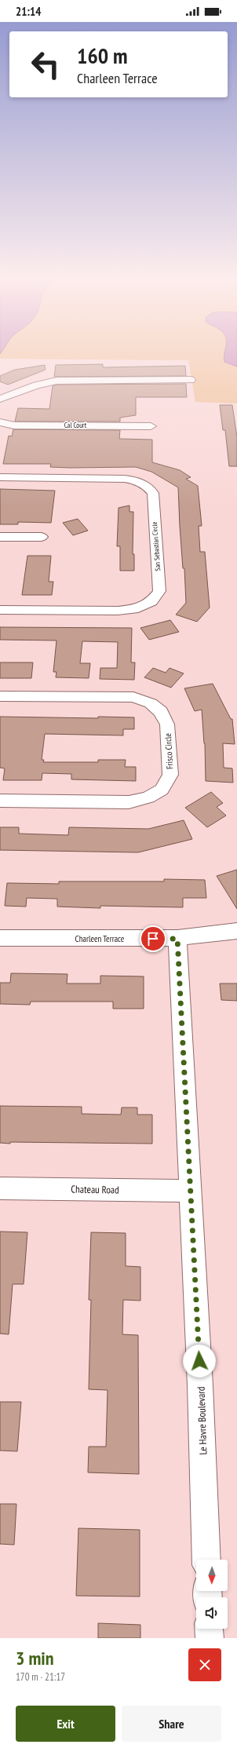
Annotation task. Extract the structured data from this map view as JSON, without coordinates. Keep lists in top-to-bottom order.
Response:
{
  "streets": {
    "street": [
      "Cal Court",
      "San Sebastian Circle",
      "Frisco Circle",
      "Charleen Terrace",
      "Chateau Road",
      "Le Havre Boulevard"
    ]
  },
  "crossings": [
    ["Charleen Terrace", "Le Havre Boulevard"],
    ["Chateau Road", "Le Havre Boulevard"]
  ],
  "north": "bottom",
  "page": {
    "status": "21:14",
    "turn": ["160 m", "Charleen Terrace"],
    "heading": ["3 min", "170 m · 21:17"],
    "buttons": ["Exit", "Share"]
  }
}
